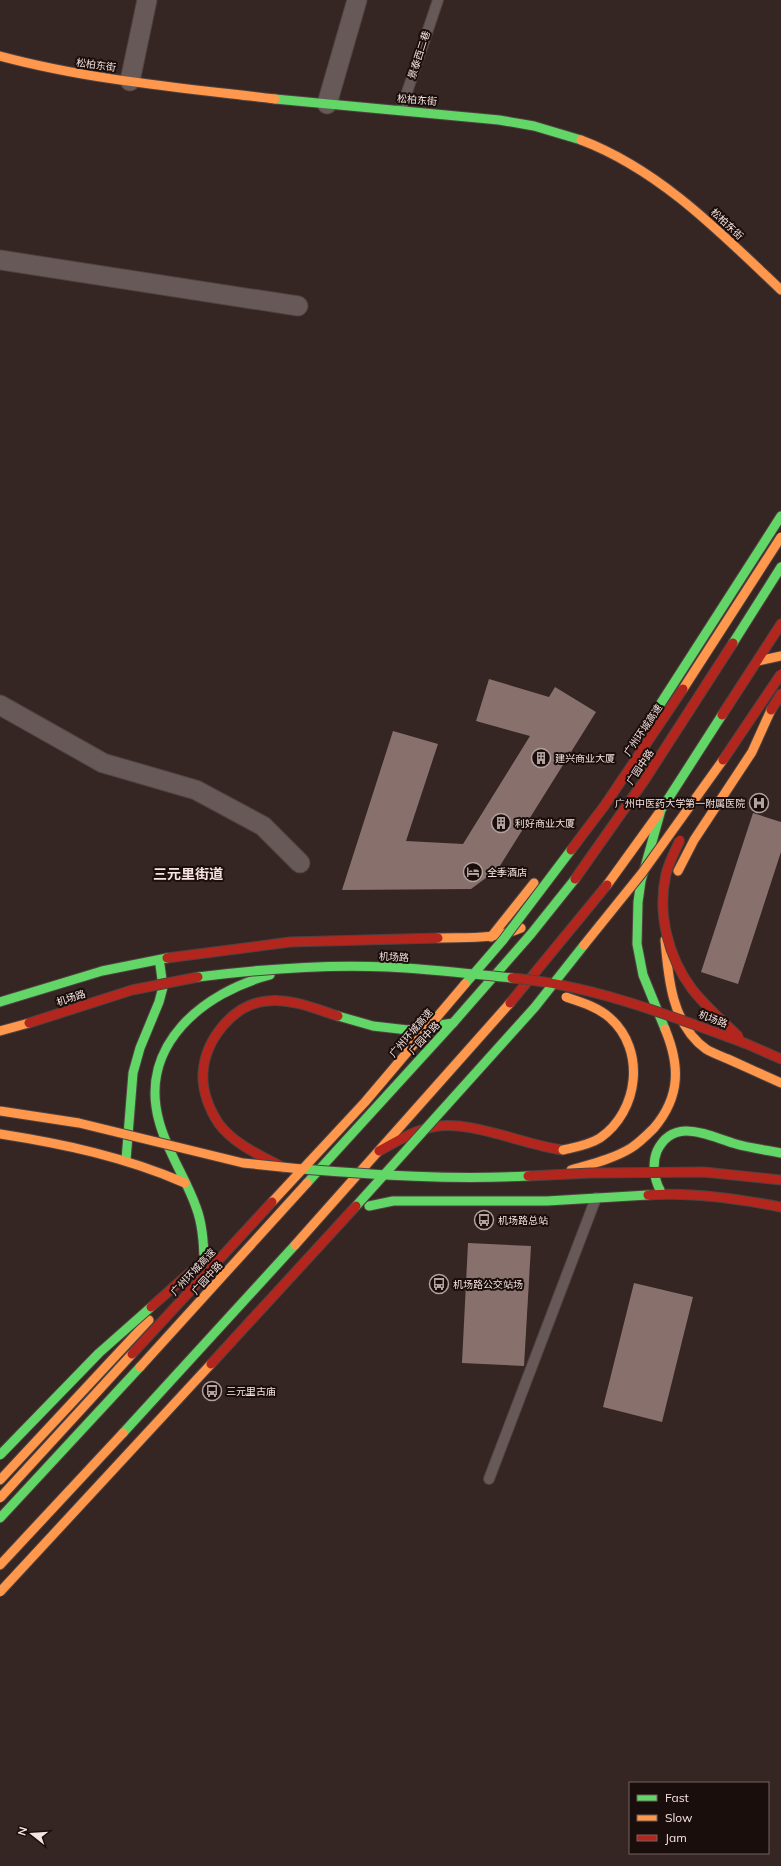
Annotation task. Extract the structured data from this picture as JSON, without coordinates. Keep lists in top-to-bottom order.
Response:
{
  "streets": {
    "main road": [
      "松柏东街",
      "广州环城高速",
      "广园中路",
      "机场路"
    ],
    "lane": ["景泰西二巷"]
  },
  "crossings": [
    ["景泰西二巷", "松柏东街"]
  ],
  "districts": ["三元里街道"],
  "places": {
    "building": ["建兴商业大厦", "利好商业大厦"],
    "hospital": ["广州中医药大学第一附属医院"],
    "hotel": ["全季酒店"],
    "bus stop": ["机场路总站", "机场路公交站场", "三元里古庙"]
  },
  "legend": ["Fast", "Slow", "Jam"],
  "north": "left"
}
